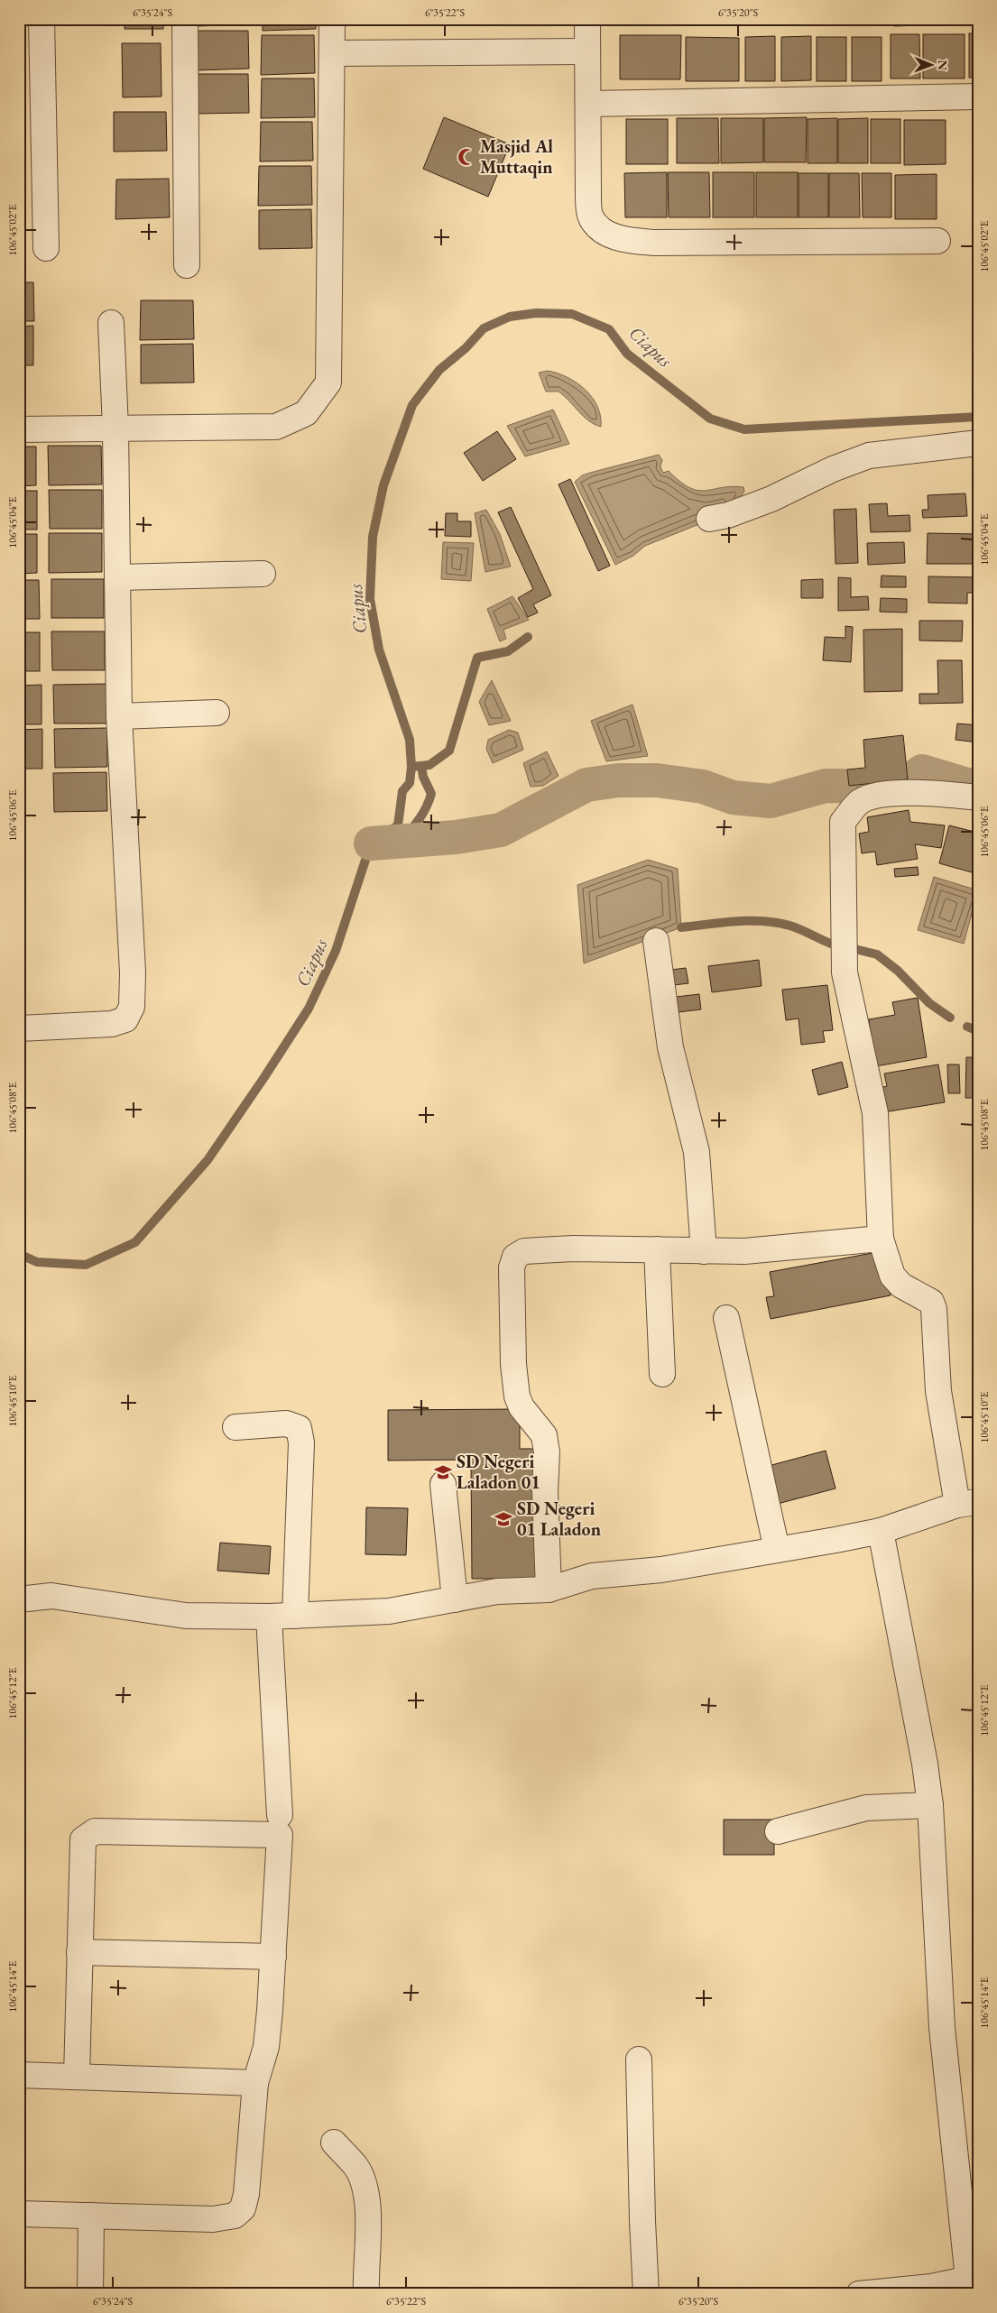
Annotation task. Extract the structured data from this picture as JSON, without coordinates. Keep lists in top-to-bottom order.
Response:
{
  "water": ["Ciapus"],
  "places": {
    "mosque": ["Masjid Al Muttaqin"],
    "school or university": ["SD Negeri Laladon 01", "SD Negeri 01 Laladon"]
  },
  "north": "right",
  "coordinates": [
    "6°35'24\"S",
    "6°35'22\"S",
    "6°35'20\"S",
    "106°45'02\"E",
    "106°45'04\"E",
    "106°45'06\"E",
    "106°45'08\"E",
    "106°45'10\"E",
    "106°45'12\"E",
    "106°45'14\"E"
  ]
}
